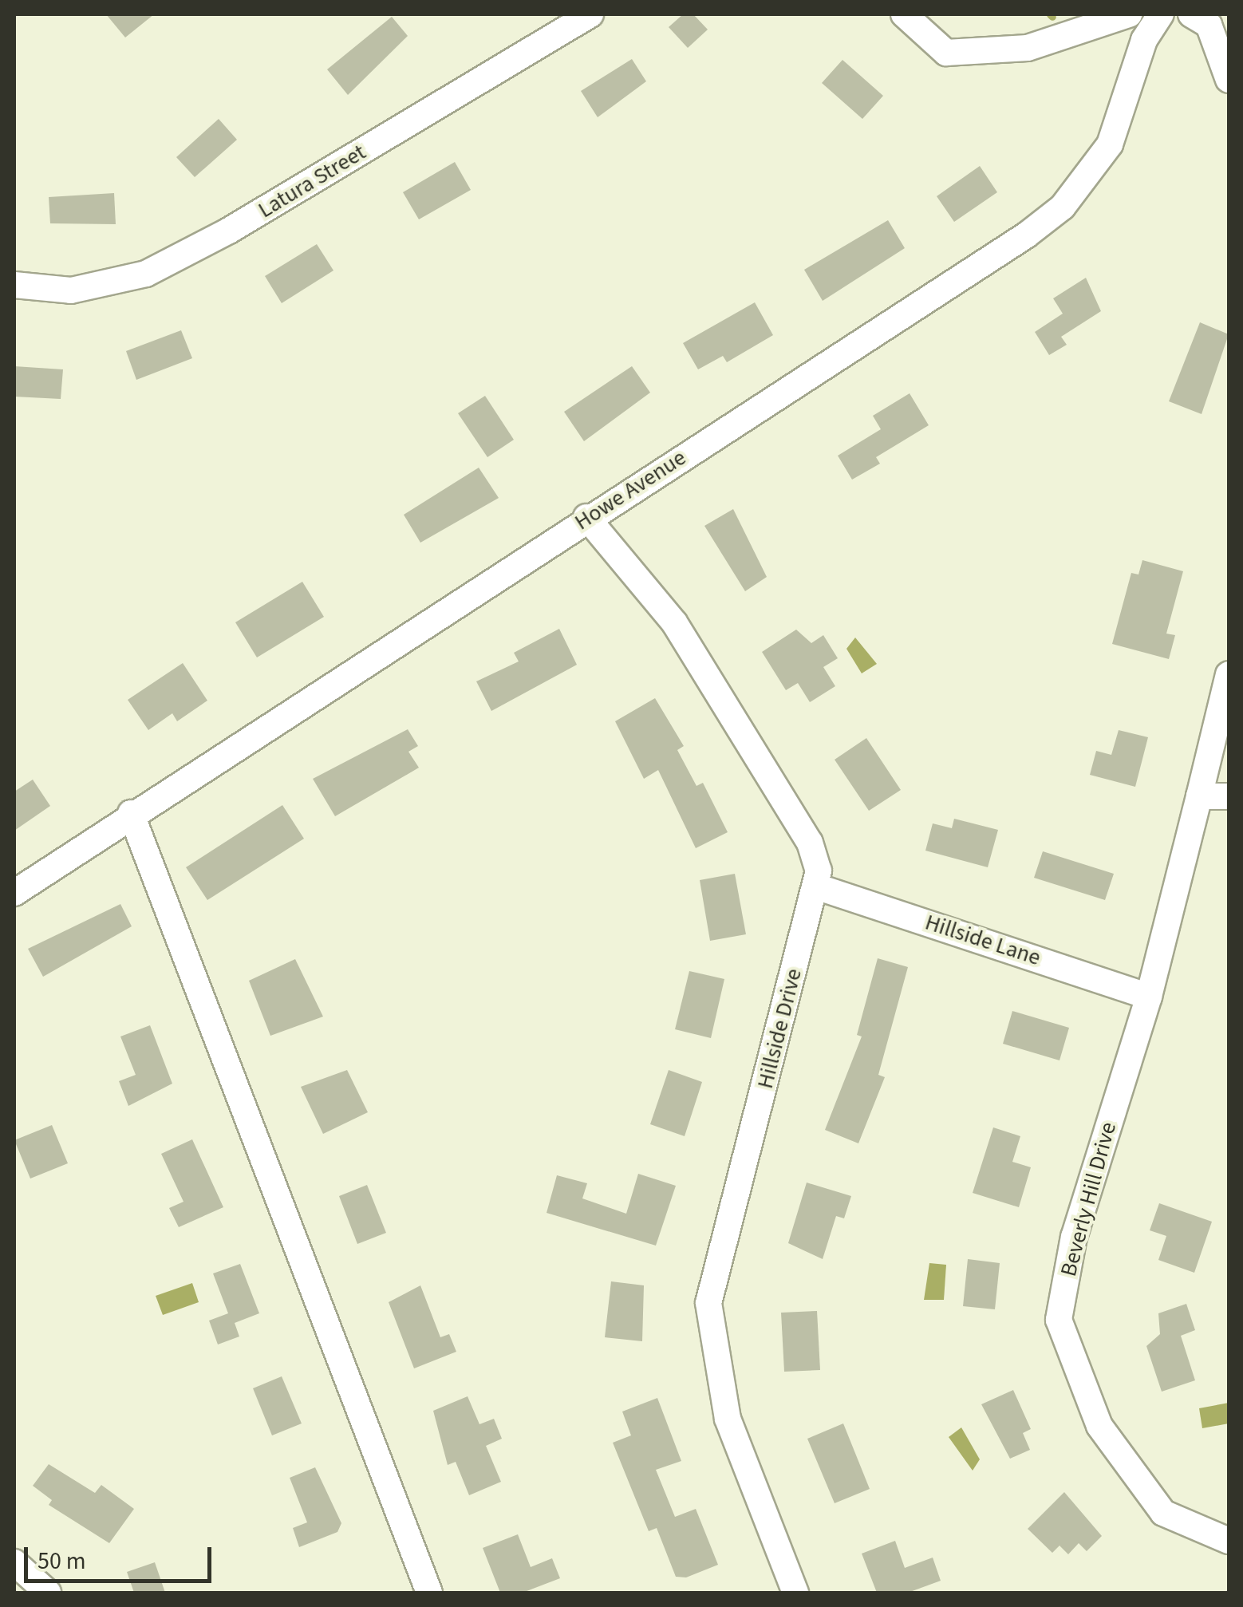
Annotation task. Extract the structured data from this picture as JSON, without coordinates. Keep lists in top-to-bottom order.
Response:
{
  "streets": {
    "street": [
      "Latura Street",
      "Howe Avenue",
      "Hillside Lane",
      "Hillside Drive",
      "Beverly Hill Drive"
    ]
  },
  "crossings": [
    ["Howe Avenue", "Hillside Drive"],
    ["Hillside Lane", "Hillside Drive"],
    ["Hillside Lane", "Beverly Hill Drive"]
  ],
  "scale_bar": "50 m"
}
